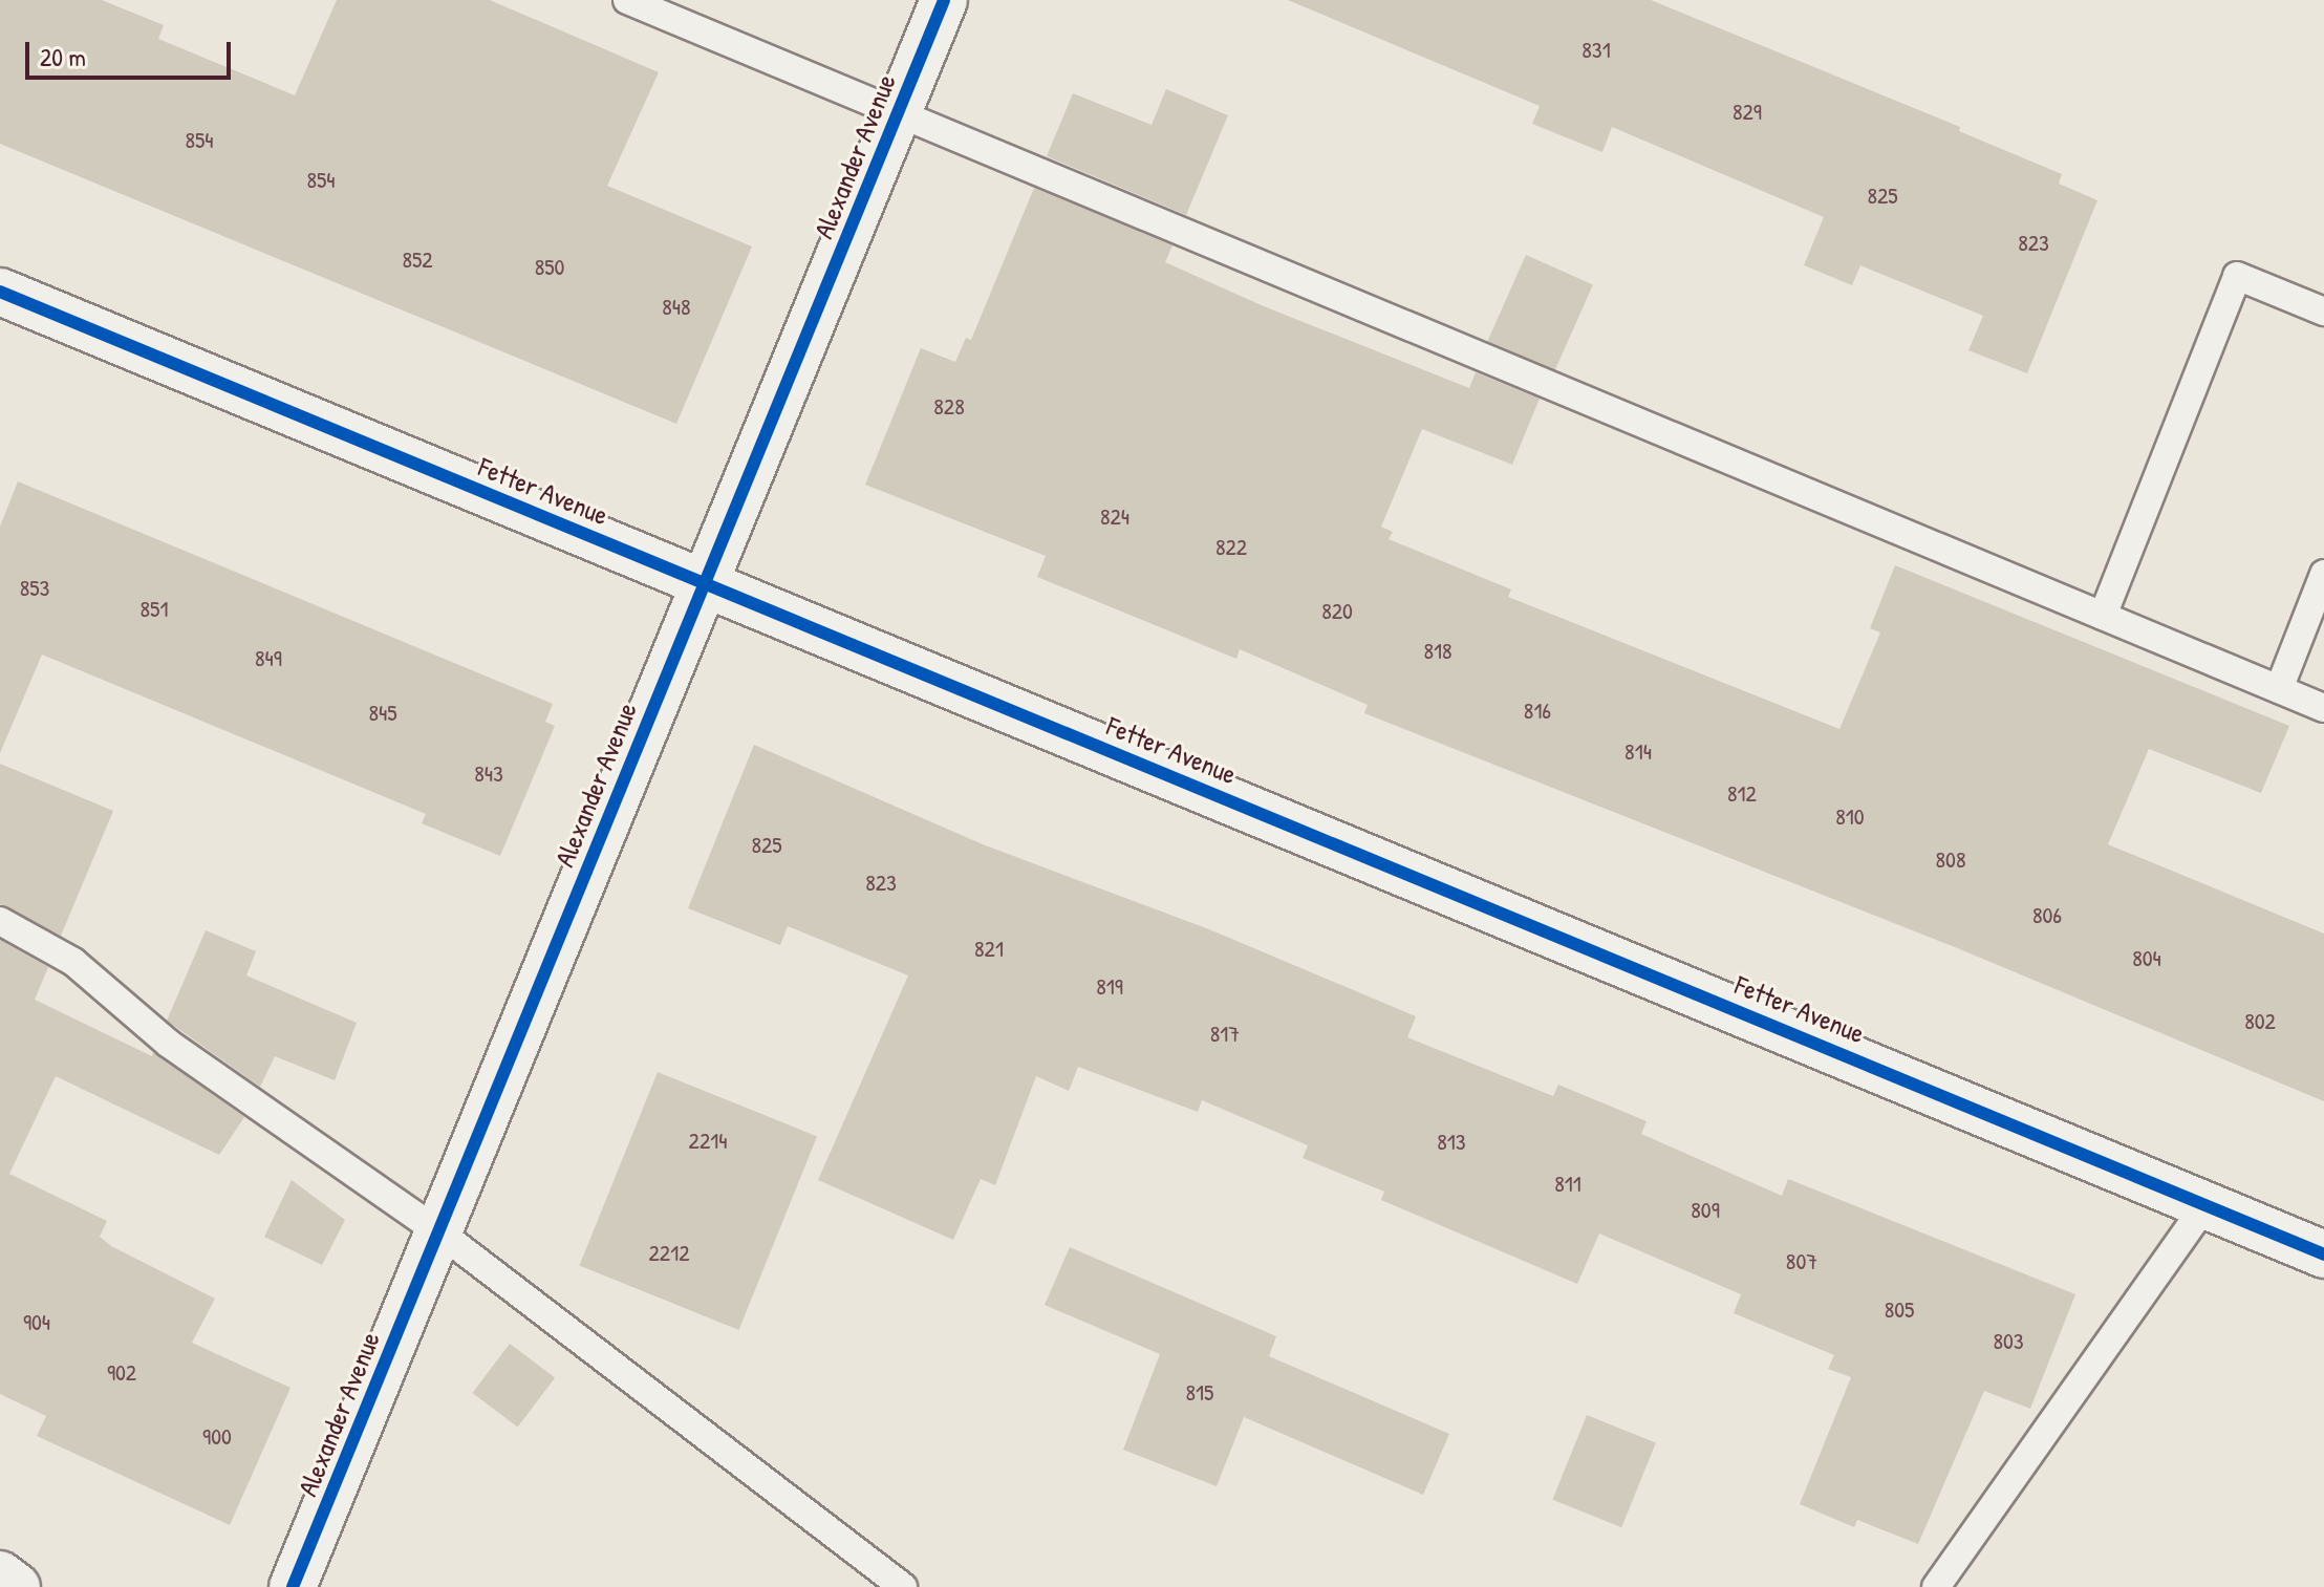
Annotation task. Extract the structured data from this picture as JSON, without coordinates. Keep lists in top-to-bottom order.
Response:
{
  "streets": {
    "street": ["Alexander Avenue", "Fetter Avenue"]
  },
  "crossings": [
    ["Alexander Avenue", "Fetter Avenue"]
  ],
  "house_numbers": [
    "831",
    "829",
    "854",
    "854",
    "825",
    "823",
    "852",
    "850",
    "848",
    "828",
    "824",
    "822",
    "853",
    "851",
    "820",
    "818",
    "849",
    "816",
    "845",
    "814",
    "843",
    "812",
    "810",
    "825",
    "808",
    "823",
    "806",
    "821",
    "804",
    "819",
    "802",
    "817",
    "2214",
    "813",
    "811",
    "809",
    "2212",
    "807",
    "805",
    "904",
    "803",
    "902",
    "815",
    "900"
  ],
  "scale_bar": "20 m"
}
